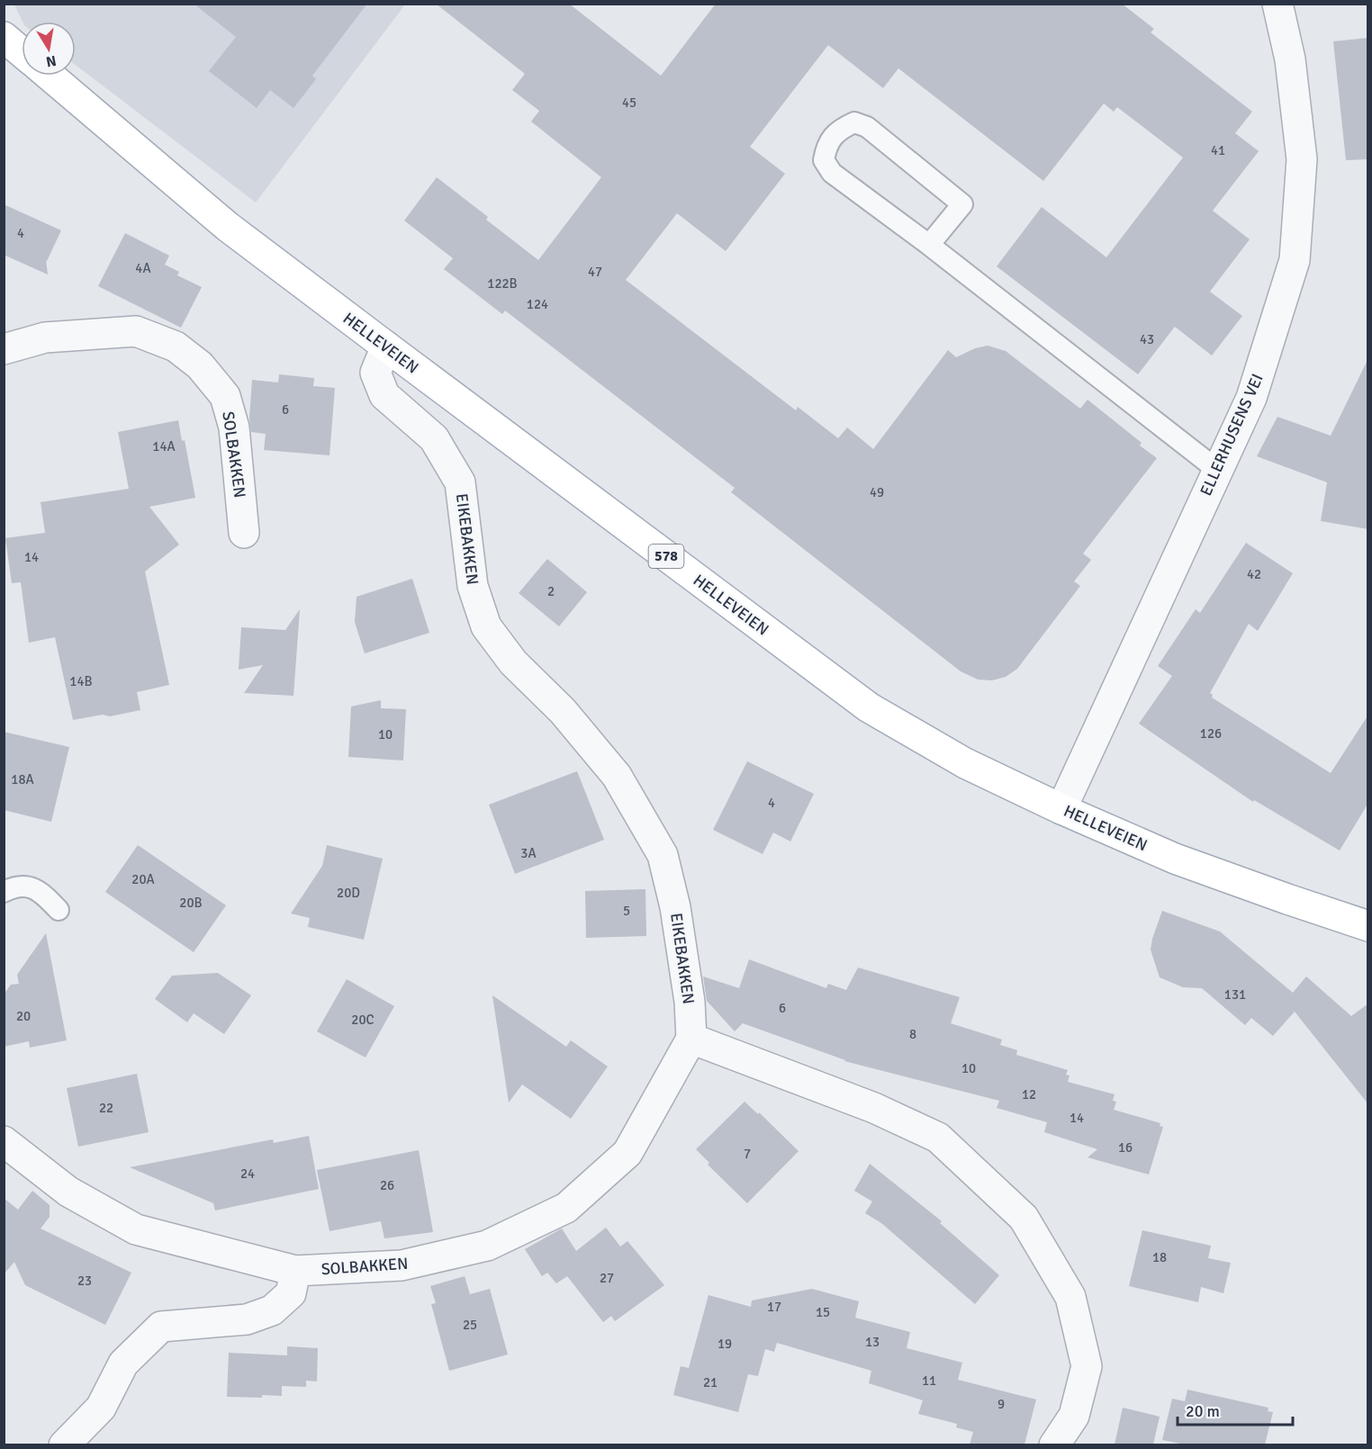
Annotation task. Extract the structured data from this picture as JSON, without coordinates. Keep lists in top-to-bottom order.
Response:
{
  "streets": {
    "main road": ["HELLEVEIEN", "578"],
    "street": ["ELLERHUSENS VEI", "SOLBAKKEN", "EIKEBAKKEN"]
  },
  "crossings": [
    ["HELLEVEIEN", "ELLERHUSENS VEI"],
    ["HELLEVEIEN", "EIKEBAKKEN"],
    ["SOLBAKKEN", "EIKEBAKKEN"]
  ],
  "house_numbers": [
    "45",
    "41",
    "4",
    "4A",
    "47",
    "122B",
    "124",
    "43",
    "6",
    "14A",
    "49",
    "14",
    "42",
    "2",
    "14B",
    "126",
    "10",
    "18A",
    "4",
    "3A",
    "20A",
    "20D",
    "20B",
    "5",
    "131",
    "6",
    "20",
    "20C",
    "8",
    "10",
    "12",
    "22",
    "14",
    "16",
    "7",
    "24",
    "26",
    "18",
    "27",
    "23",
    "17",
    "15",
    "25",
    "13",
    "19",
    "11",
    "21",
    "9"
  ],
  "scale_bar": "20 m",
  "north": "bottom"
}
